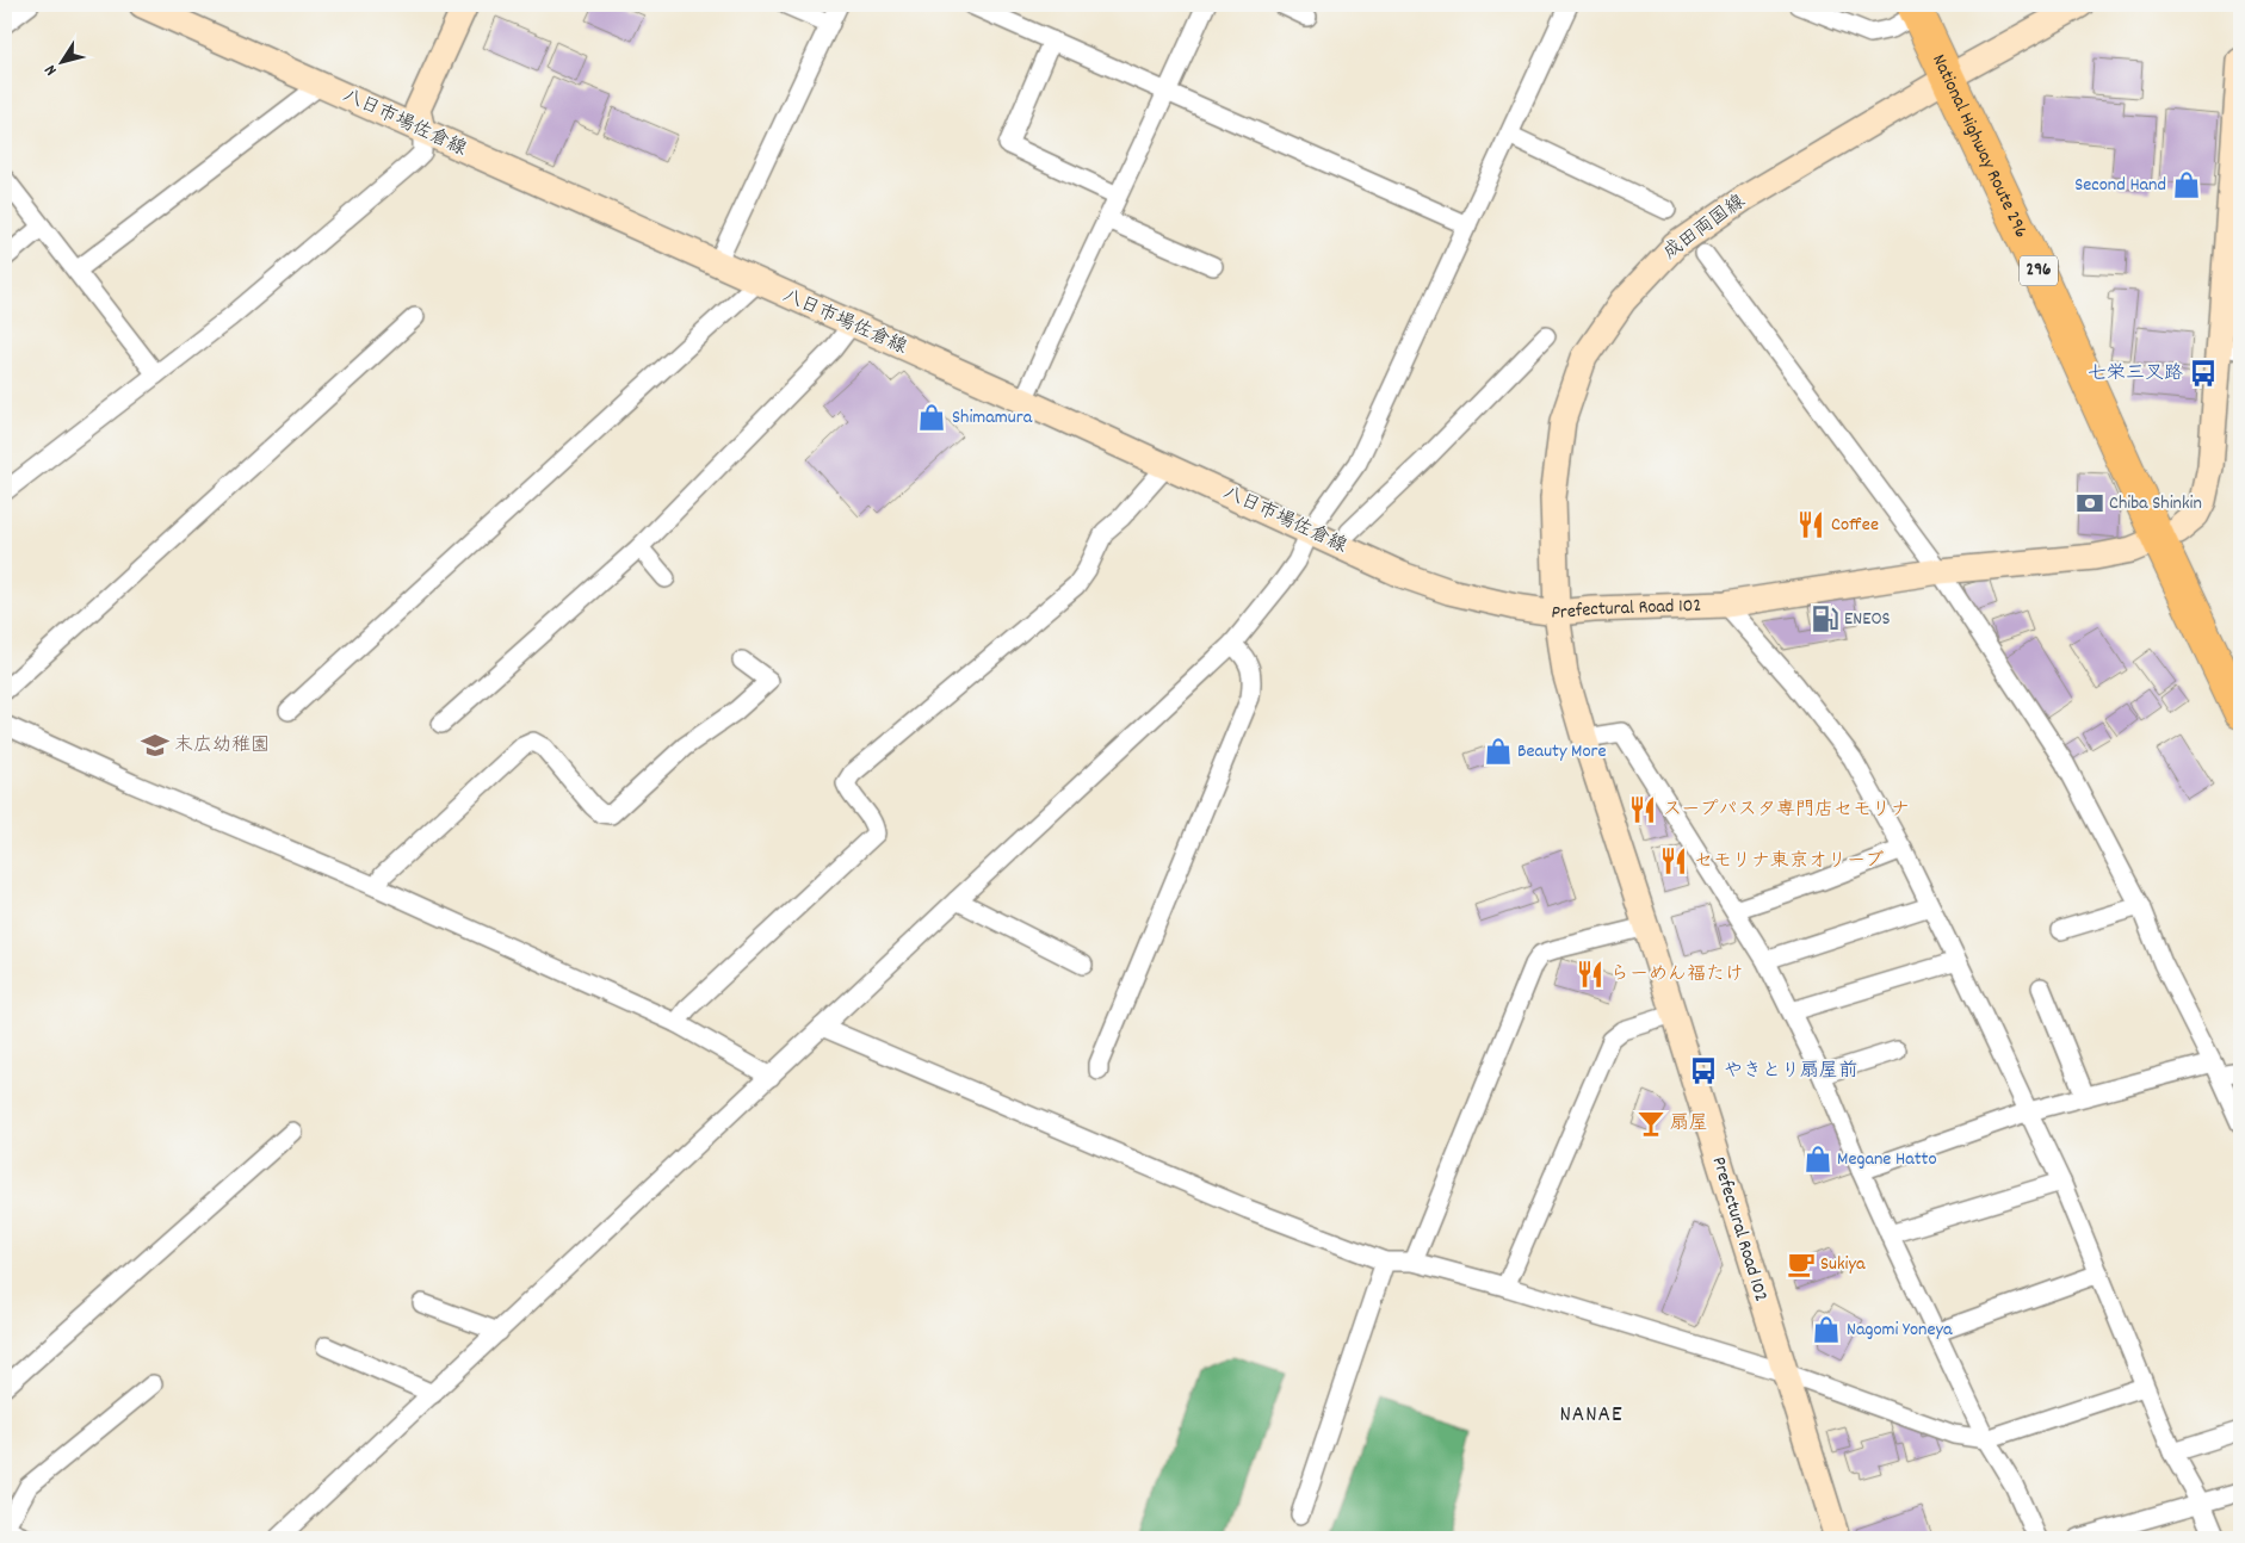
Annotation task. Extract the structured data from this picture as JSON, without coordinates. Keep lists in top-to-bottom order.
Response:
{
  "streets": {
    "highway": ["National Highway Route 296", "296"],
    "main road": ["八日市場佐倉線", "成田両国線", "Prefectural Road 102"]
  },
  "crossings": [
    ["八日市場佐倉線", "成田両国線"],
    ["八日市場佐倉線", "Prefectural Road 102"],
    ["National Highway Route 296", "成田両国線"],
    ["National Highway Route 296", "Prefectural Road 102"],
    ["成田両国線", "Prefectural Road 102"]
  ],
  "districts": ["NANAE"],
  "places": {
    "shop": [
      "Second Hand",
      "Shimamura",
      "Beauty More",
      "Megane Hatto",
      "Nagomi Yoneya"
    ],
    "bus stop": ["七栄三叉路", "やきとり扇屋前"],
    "bank": ["Chiba Shinkin"],
    "restaurant": [
      "Coffee",
      "スープパスタ専門店セモリナ",
      "セモリナ東京オリーブ",
      "らーめん福たけ"
    ],
    "fuel station": ["ENEOS"],
    "school or university": ["末広幼稚園"],
    "bar": ["扇屋"],
    "cafe": ["Sukiya"]
  },
  "north": "bottom left"
}
